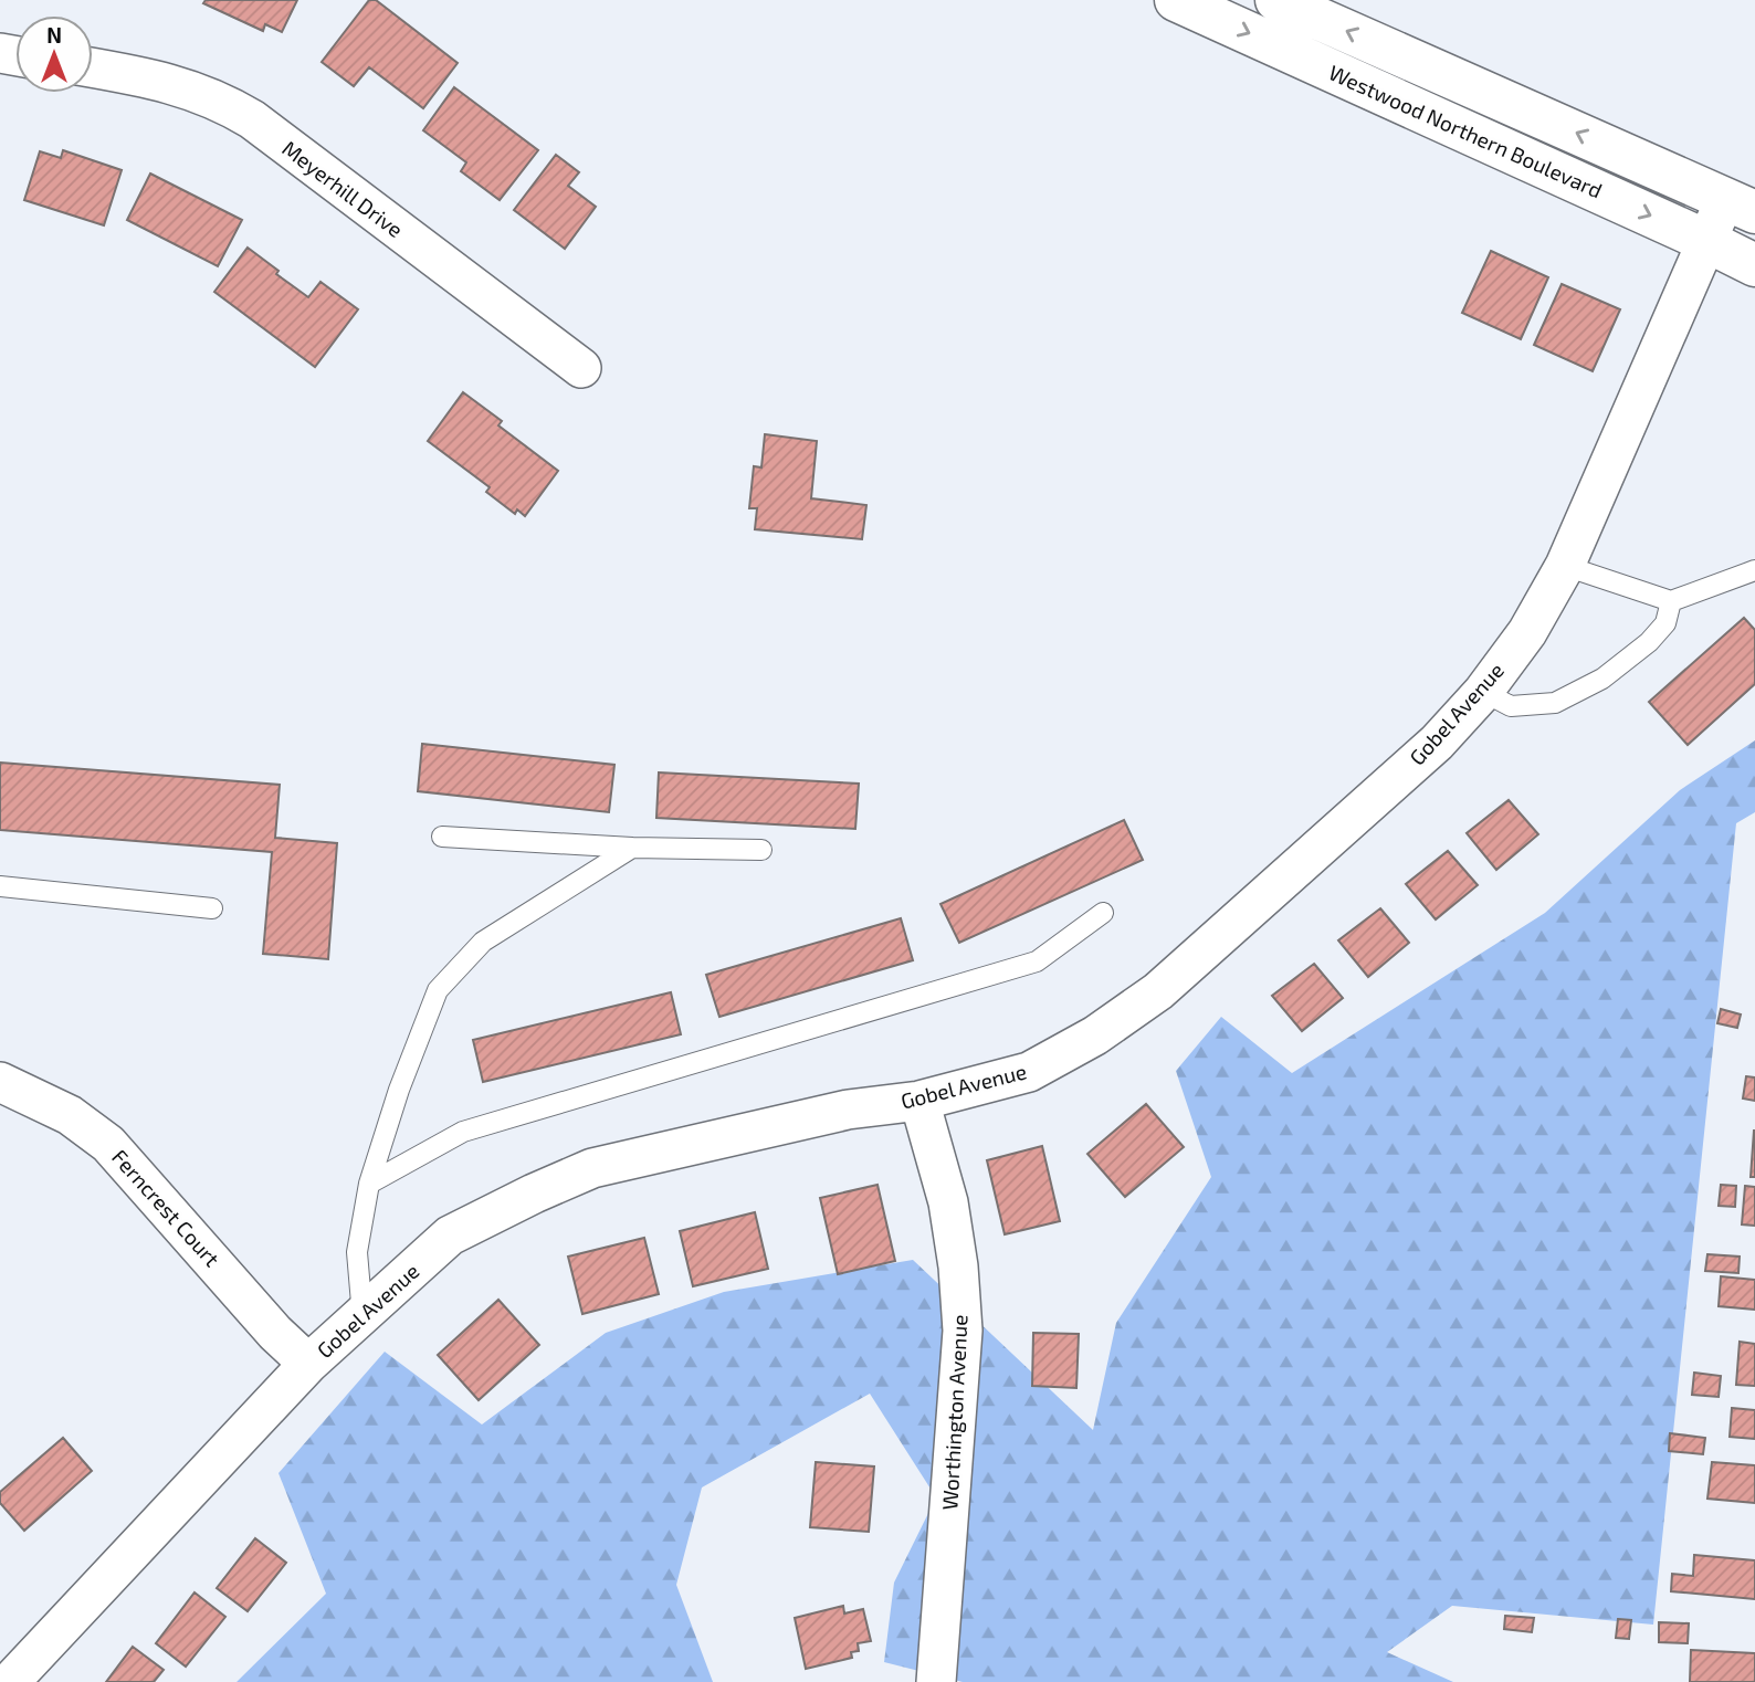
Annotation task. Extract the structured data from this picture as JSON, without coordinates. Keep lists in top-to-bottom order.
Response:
{
  "streets": {
    "main road": ["Westwood Northern Boulevard"],
    "street": [
      "Meyerhill Drive",
      "Gobel Avenue",
      "Ferncrest Court",
      "Worthington Avenue"
    ]
  },
  "crossings": [
    ["Westwood Northern Boulevard", "Gobel Avenue"],
    ["Gobel Avenue", "Ferncrest Court"],
    ["Gobel Avenue", "Worthington Avenue"]
  ],
  "north": "top"
}
